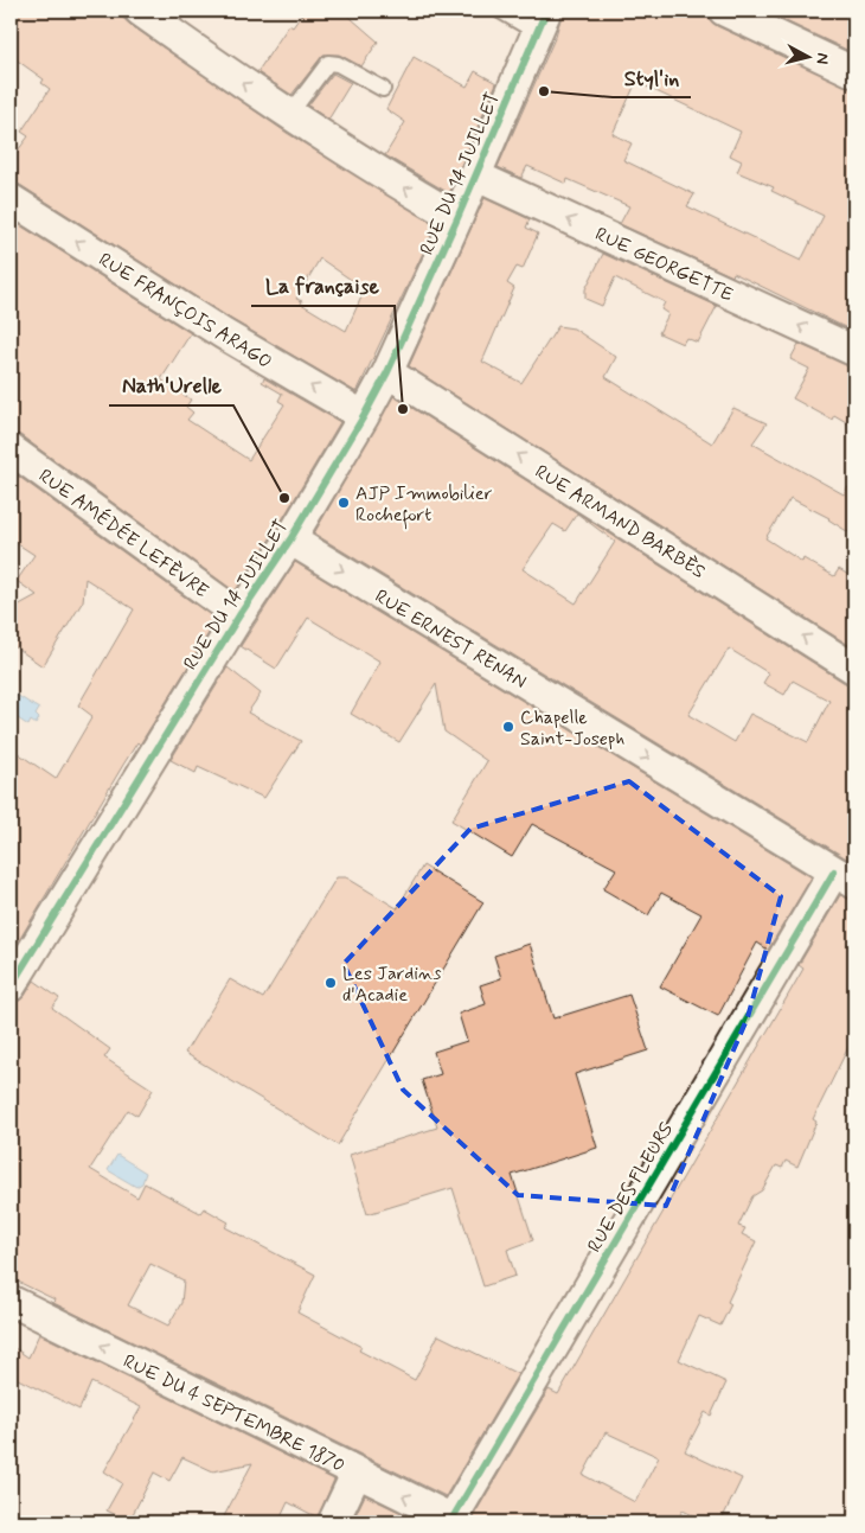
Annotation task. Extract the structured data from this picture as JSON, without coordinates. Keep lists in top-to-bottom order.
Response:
{
  "streets": {
    "street": [
      "RUE DU 14 JUILLET",
      "RUE GEORGETTE",
      "RUE FRANÇOIS ARAGO",
      "RUE ARMAND BARBÈS",
      "RUE AMÉDÉE LEFÈVRE",
      "RUE ERNEST RENAN",
      "RUE DES FLEURS",
      "RUE DU 4 SEPTEMBRE 1870"
    ]
  },
  "crossings": [
    ["RUE DU 14 JUILLET", "RUE GEORGETTE"],
    ["RUE DU 14 JUILLET", "RUE FRANÇOIS ARAGO"],
    ["RUE DU 14 JUILLET", "RUE ARMAND BARBÈS"],
    ["RUE DU 14 JUILLET", "RUE AMÉDÉE LEFÈVRE"],
    ["RUE DU 14 JUILLET", "RUE ERNEST RENAN"],
    ["RUE ERNEST RENAN", "RUE DES FLEURS"],
    ["RUE DES FLEURS", "RUE DU 4 SEPTEMBRE 1870"]
  ],
  "one_way": ["RUE ARMAND BARBÈS", "RUE ERNEST RENAN", "RUE DU 4 SEPTEMBRE 1870"],
  "places": [
    "Styl'in",
    "La française",
    "Nath'Urelle",
    "AJP Immobilier Rochefort",
    "Chapelle Saint-Joseph",
    "Les Jardins d'Acadie"
  ],
  "north": "right"
}
